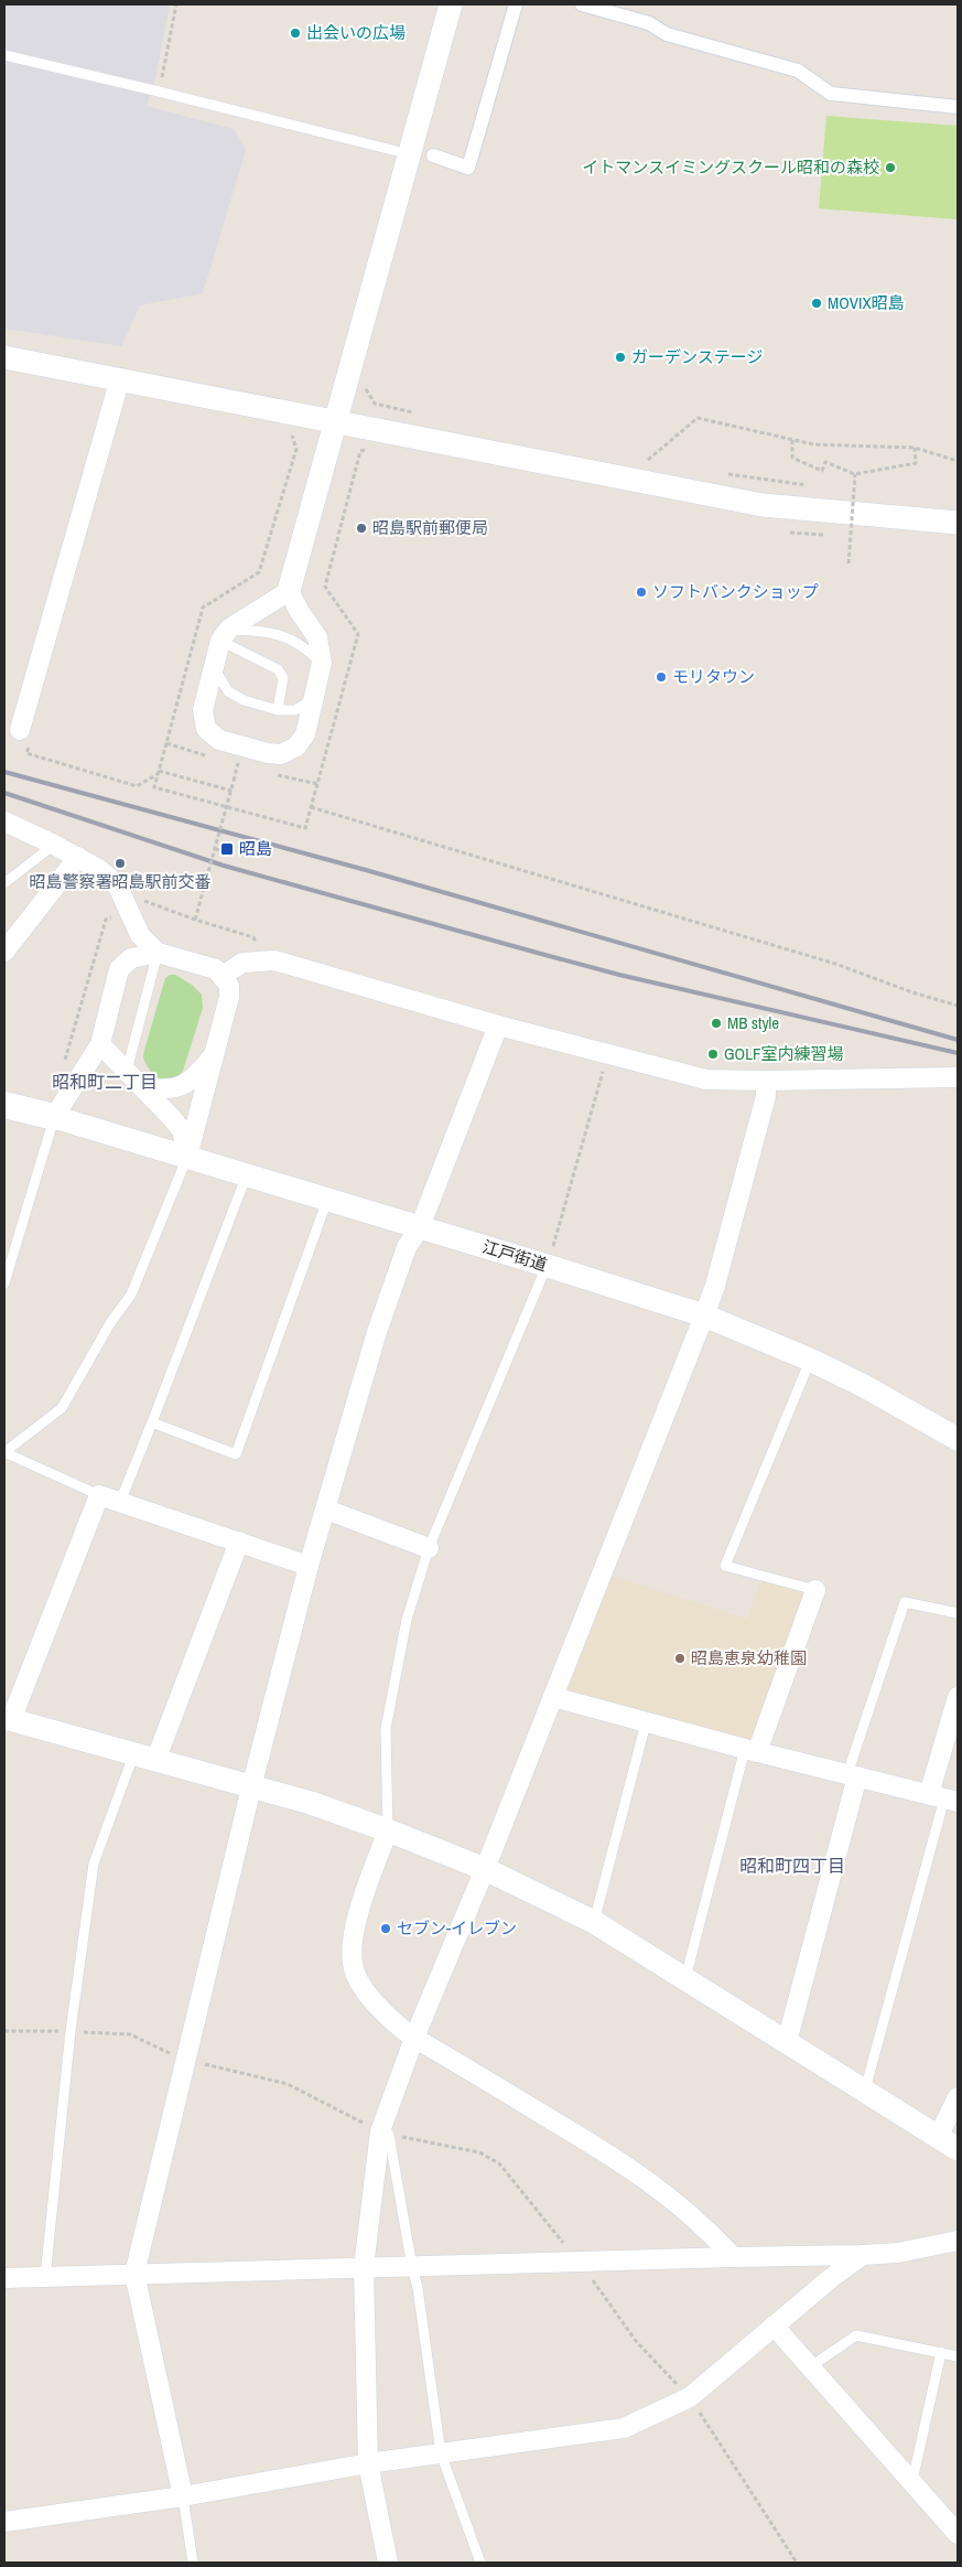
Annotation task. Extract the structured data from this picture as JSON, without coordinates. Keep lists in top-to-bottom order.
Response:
{
  "streets": {
    "street": ["江戸街道"]
  },
  "districts": ["昭和町二丁目", "昭和町四丁目"],
  "places": {
    "other": [
      "出会いの広場",
      "イトマンスイミングスクール昭和の森校",
      "MOVIX昭島",
      "ガーデンステージ",
      "昭島駅前郵便局",
      "ソフトバンクショップ",
      "モリタウン",
      "昭島警察署昭島駅前交番",
      "MB style",
      "GOLF室内練習場",
      "昭島恵泉幼稚園",
      "セブン-イレブン"
    ],
    "transit": ["昭島"]
  }
}
